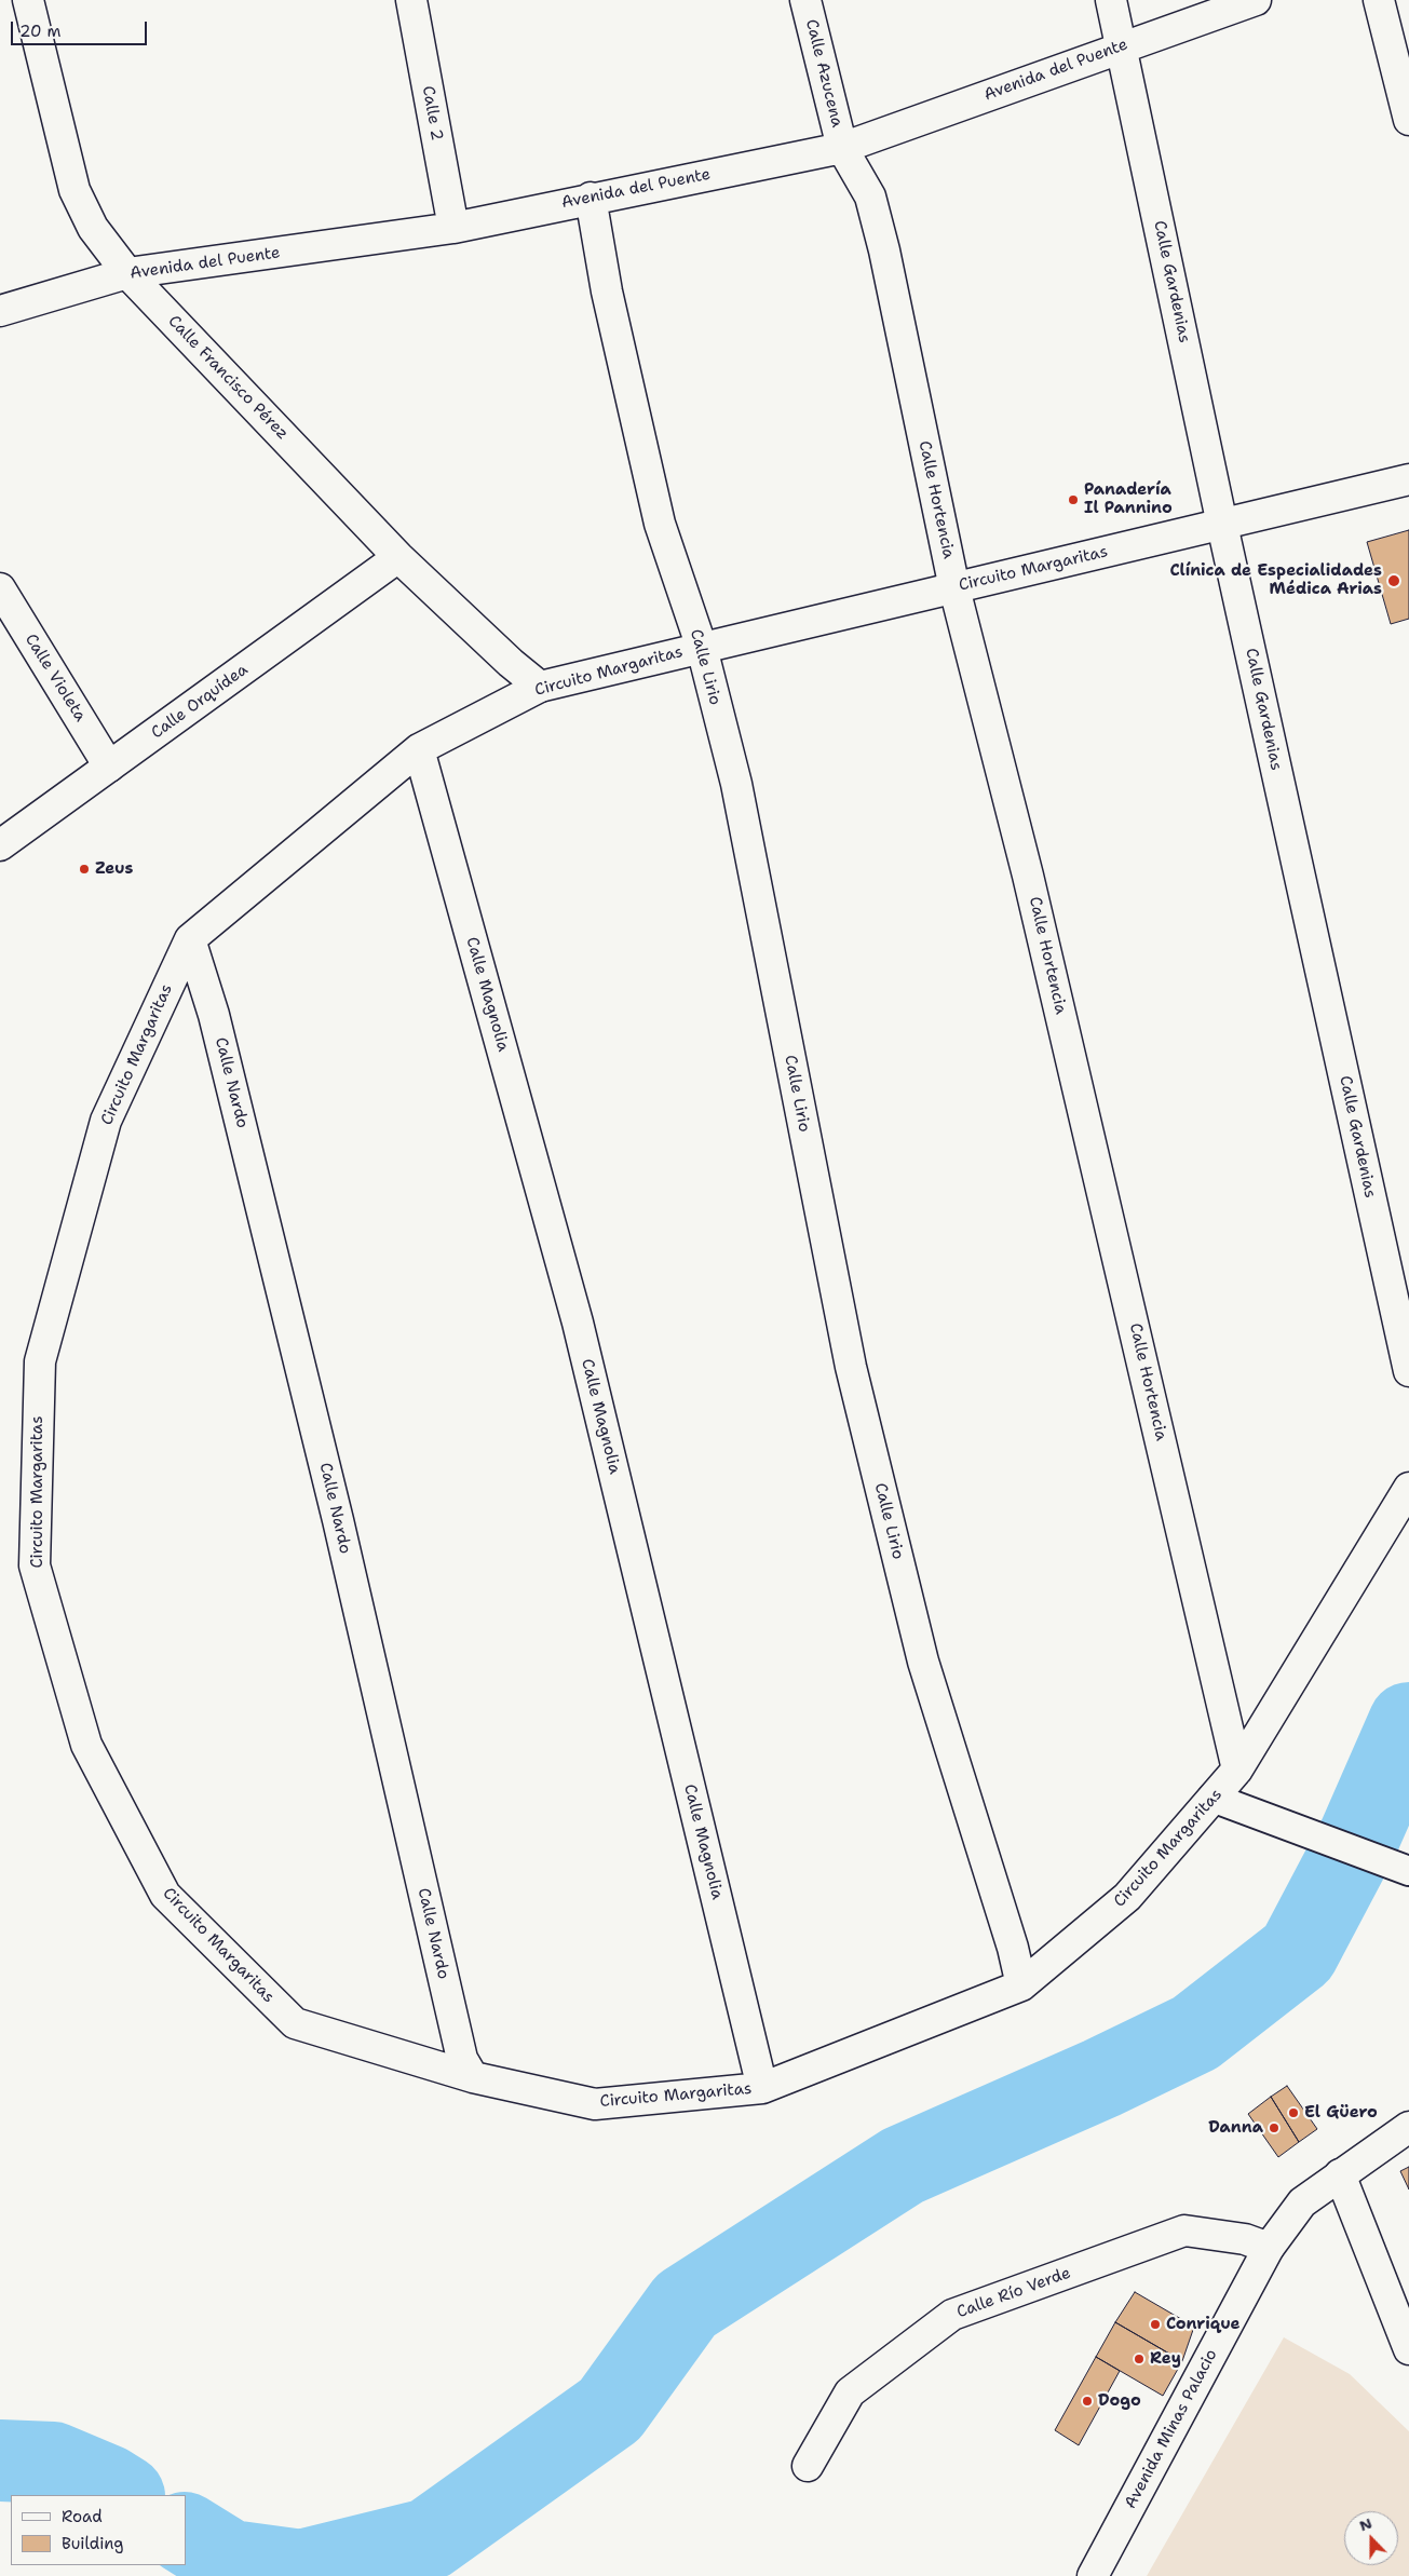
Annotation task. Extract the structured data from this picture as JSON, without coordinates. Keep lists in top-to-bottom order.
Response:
{
  "streets": {
    "street": [
      "Avenida del Puente",
      "Calle Azucena",
      "Calle 2",
      "Calle Gardenias",
      "Calle Francisco Pérez",
      "Calle Hortencia",
      "Circuito Margaritas",
      "Calle Lirio",
      "Calle Violeta",
      "Calle Orquídea",
      "Calle Magnolia",
      "Calle Nardo",
      "Calle Río Verde",
      "Avenida Minas Palacio"
    ]
  },
  "crossings": [
    ["Avenida del Puente", "Calle Azucena"],
    ["Avenida del Puente", "Calle 2"],
    ["Avenida del Puente", "Calle Gardenias"],
    ["Avenida del Puente", "Calle Francisco Pérez"],
    ["Avenida del Puente", "Calle Hortencia"],
    ["Avenida del Puente", "Calle Lirio"],
    ["Calle Azucena", "Calle Hortencia"],
    ["Calle Gardenias", "Circuito Margaritas"],
    ["Calle Francisco Pérez", "Circuito Margaritas"],
    ["Calle Francisco Pérez", "Calle Orquídea"],
    ["Calle Hortencia", "Circuito Margaritas"],
    ["Circuito Margaritas", "Calle Lirio"],
    ["Circuito Margaritas", "Calle Magnolia"],
    ["Circuito Margaritas", "Calle Nardo"],
    ["Calle Violeta", "Calle Orquídea"],
    ["Calle Río Verde", "Avenida Minas Palacio"]
  ],
  "places": [
    "Panadería Il Pannino",
    "Clínica de Especialidades Médica Arias",
    "Zeus",
    "El Güero",
    "Danna",
    "Conrique",
    "Rey",
    "Dogo"
  ],
  "legend": ["Road", "Building"],
  "scale_bar": "20 m",
  "north": "top"
}
